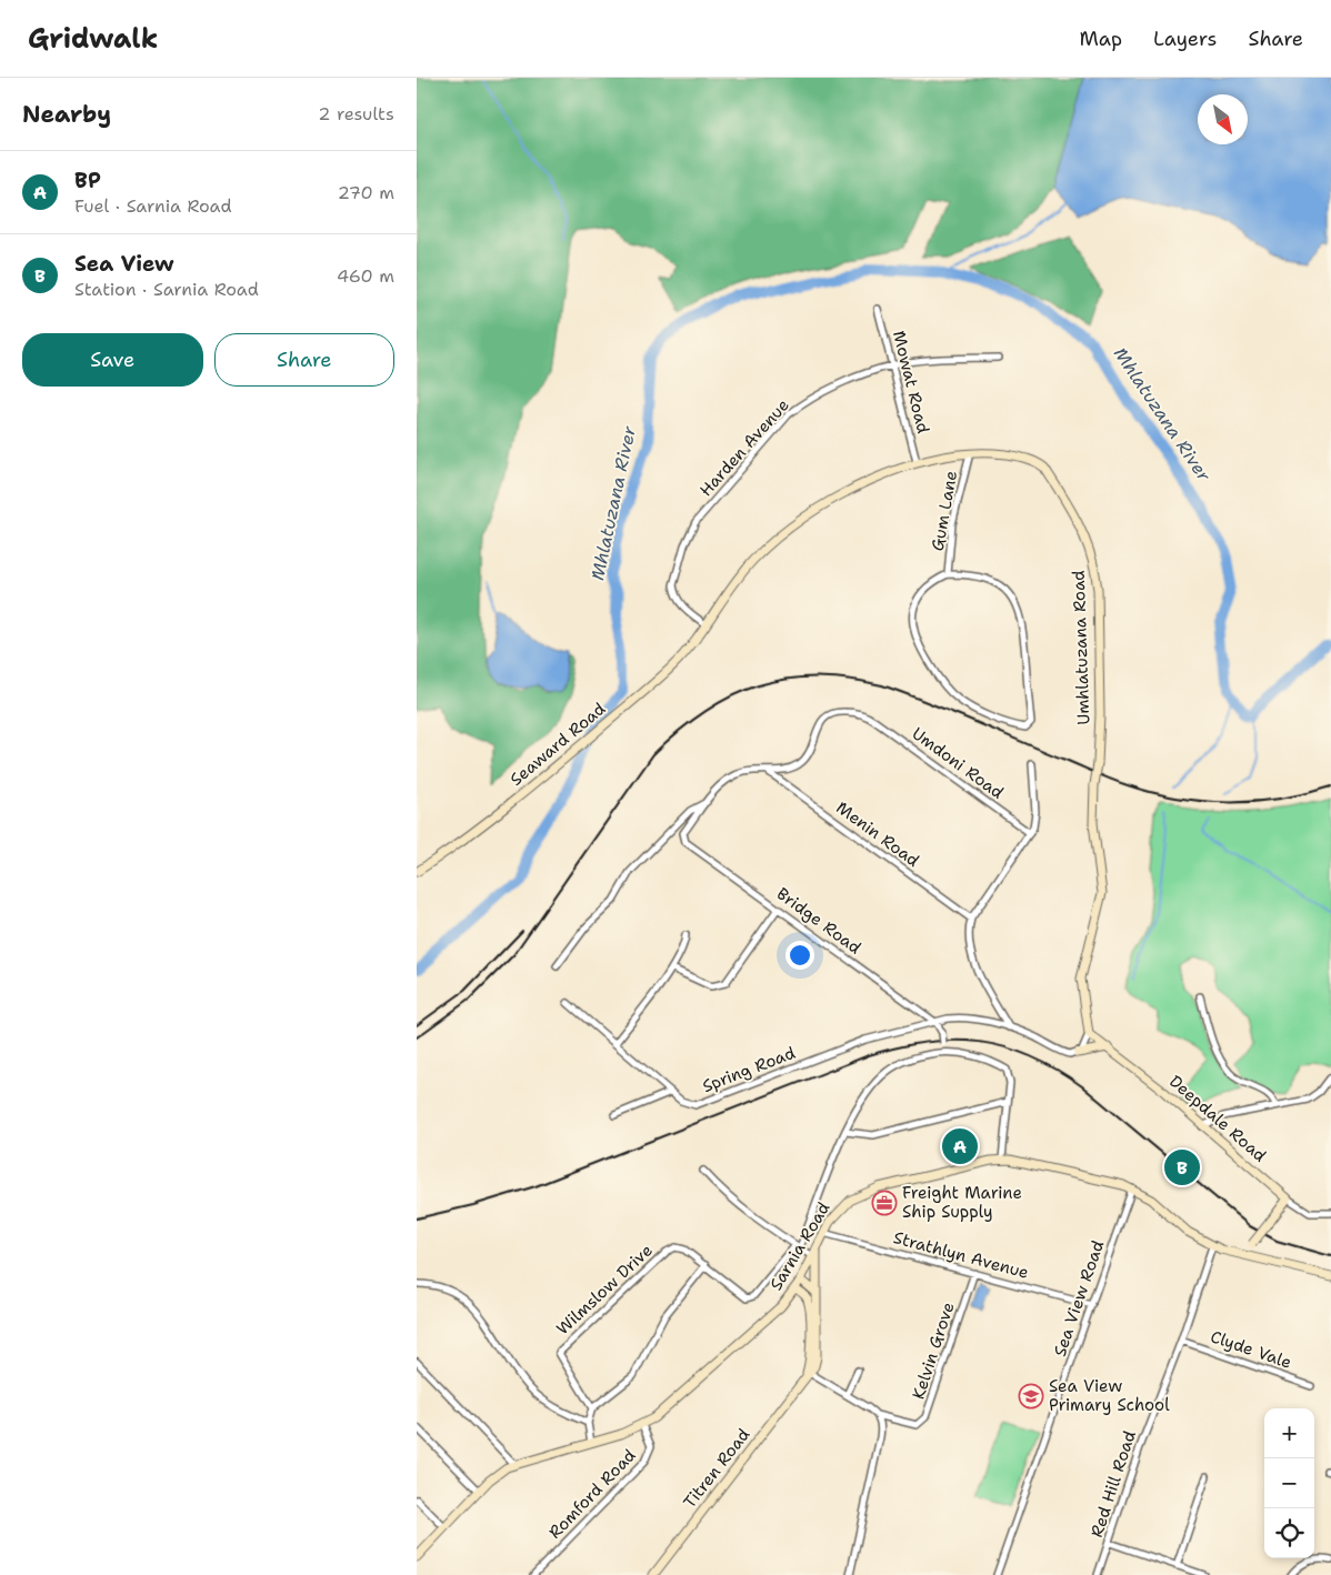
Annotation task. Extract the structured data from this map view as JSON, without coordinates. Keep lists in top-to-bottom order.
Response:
{
  "streets": {
    "street": [
      "Mowat Road",
      "Harden Avenue",
      "Gum Lane",
      "Umhlatuzana Road",
      "Seaward Road",
      "Umdoni Road",
      "Menin Road",
      "Bridge Road",
      "Spring Road",
      "Deepdale Road",
      "Sarnia Road",
      "Strathlyn Avenue",
      "Wilmslow Drive",
      "Sea View Road",
      "Clyde Vale",
      "Kelvin Grove",
      "Titren Road",
      "Red Hill Road",
      "Romford Road"
    ]
  },
  "crossings": [
    ["Mowat Road", "Harden Avenue"],
    ["Mowat Road", "Umhlatuzana Road"],
    ["Harden Avenue", "Umhlatuzana Road"],
    ["Harden Avenue", "Seaward Road"],
    ["Gum Lane", "Umhlatuzana Road"],
    ["Umhlatuzana Road", "Seaward Road"],
    ["Umhlatuzana Road", "Deepdale Road"],
    ["Umdoni Road", "Menin Road"],
    ["Bridge Road", "Spring Road"],
    ["Sarnia Road", "Strathlyn Avenue"],
    ["Sarnia Road", "Sea View Road"],
    ["Sarnia Road", "Titren Road"],
    ["Sarnia Road", "Red Hill Road"],
    ["Sarnia Road", "Romford Road"],
    ["Strathlyn Avenue", "Sea View Road"],
    ["Strathlyn Avenue", "Kelvin Grove"],
    ["Clyde Vale", "Red Hill Road"]
  ],
  "water": ["Mhlatuzana River"],
  "places": {
    "office": ["Freight Marine Ship Supply"],
    "school or university": ["Sea View Primary School"]
  },
  "north": "bottom right",
  "page": {
    "header": "Gridwalk",
    "nav": ["Map", "Layers", "Share"],
    "heading": ["Nearby", "2 results"],
    "list": [
      {
        "mark": "A",
        "name": "BP",
        "note": "Fuel · Sarnia Road",
        "value": "270 m"
      },
      {
        "mark": "B",
        "name": "Sea View",
        "note": "Station · Sarnia Road",
        "value": "460 m"
      }
    ],
    "buttons": ["Save", "Share"],
    "pins": ["A", "B"],
    "map_buttons": ["+", "−"]
  }
}
